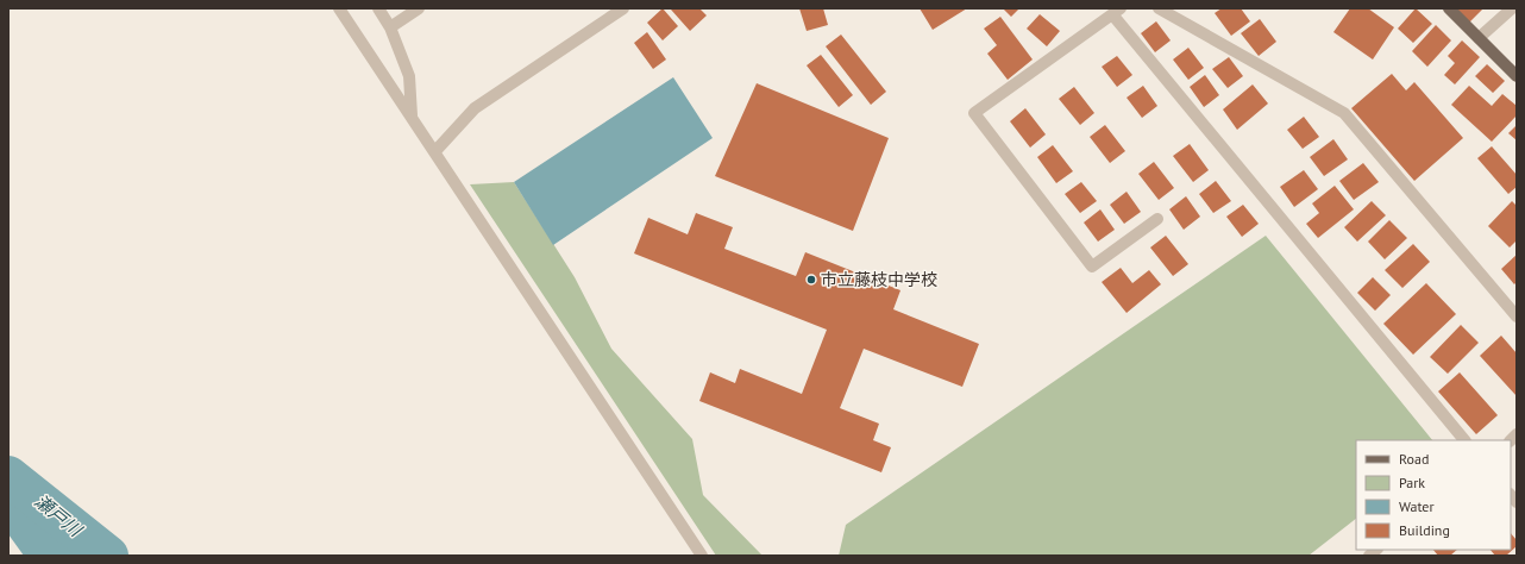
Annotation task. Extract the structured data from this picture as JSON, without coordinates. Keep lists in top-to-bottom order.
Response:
{
  "water": ["瀬戸川"],
  "places": ["市立藤枝中学校"],
  "legend": [
    "Road",
    "Park",
    "Water",
    "Building"
  ]
}
